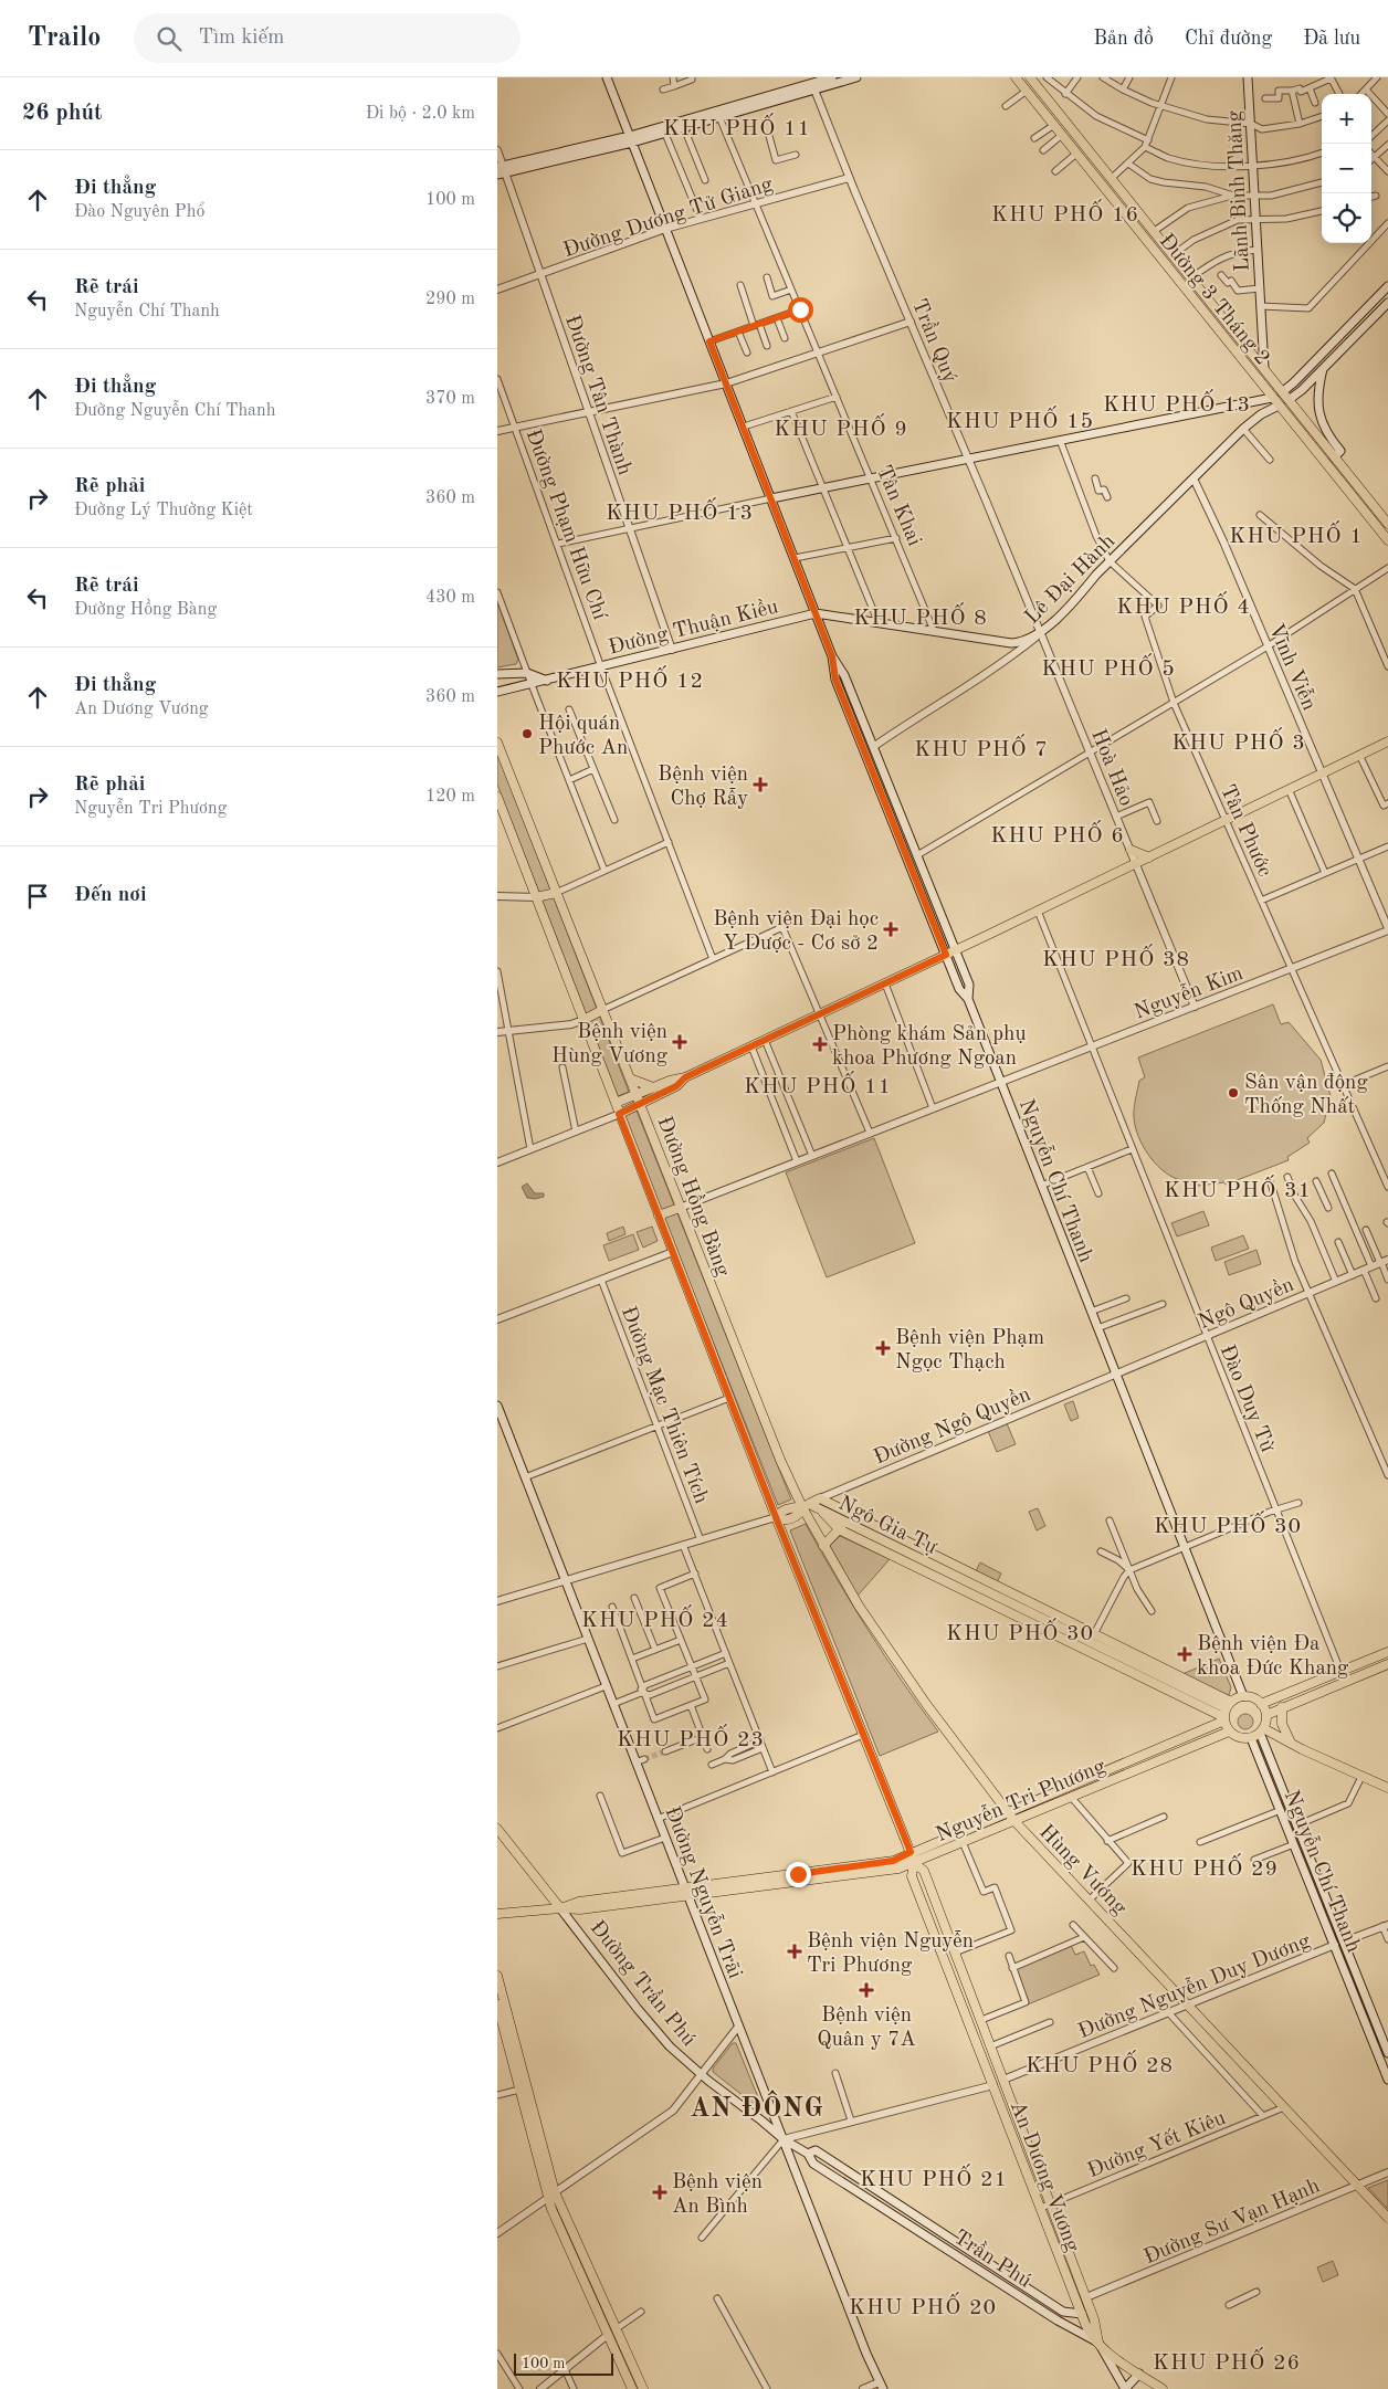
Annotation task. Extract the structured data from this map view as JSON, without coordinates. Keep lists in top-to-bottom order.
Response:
{
  "streets": {
    "main road": [
      "Lãnh Binh Thăng",
      "Đường 3 Tháng 2",
      "Lê Đại Hành",
      "Đường Thuận Kiều",
      "Nguyễn Chí Thanh",
      "Đường Hồng Bàng",
      "Đường Ngô Quyền",
      "Ngô Gia Tự",
      "Nguyễn Tri Phương",
      "Hùng Vương",
      "Đường Nguyễn Trãi",
      "Đường Trần Phú",
      "An Dương Vương",
      "Trần Phú"
    ],
    "street": [
      "Đường Dương Tử Giang",
      "Trần Quý",
      "Đường Tân Thành",
      "Tân Khai",
      "Đường Phạm Hữu Chí",
      "Vĩnh Viễn",
      "Hoà Hảo",
      "Tân Phước",
      "Nguyễn Kim",
      "Ngô Quyền",
      "Đào Duy Từ",
      "Đường Mạc Thiên Tích",
      "Đường Nguyễn Duy Dương",
      "Đường Yết Kiêu",
      "Đường Sư Vạn Hạnh"
    ]
  },
  "crossings": [
    ["Lãnh Binh Thăng", "Đường 3 Tháng 2"],
    ["Đường Dương Tử Giang", "Trần Quý"],
    ["Đường Dương Tử Giang", "Đường Tân Thành"],
    ["Đường Dương Tử Giang", "Tân Khai"],
    ["Đường 3 Tháng 2", "Lê Đại Hành"],
    ["Trần Quý", "Lê Đại Hành"],
    ["Trần Quý", "Hoà Hảo"],
    ["Đường Tân Thành", "Đường Thuận Kiều"],
    ["Đường Phạm Hữu Chí", "Đường Thuận Kiều"],
    ["Lê Đại Hành", "Vĩnh Viễn"],
    ["Lê Đại Hành", "Hoà Hảo"],
    ["Lê Đại Hành", "Tân Phước"],
    ["Lê Đại Hành", "Nguyễn Chí Thanh"],
    ["Vĩnh Viễn", "Nguyễn Kim"],
    ["Hoà Hảo", "Nguyễn Kim"],
    ["Tân Phước", "Nguyễn Kim"],
    ["Nguyễn Kim", "Nguyễn Chí Thanh"],
    ["Nguyễn Kim", "Đường Hồng Bàng"],
    ["Nguyễn Kim", "Đào Duy Từ"],
    ["Nguyễn Chí Thanh", "Ngô Quyền"],
    ["Nguyễn Chí Thanh", "Đường Ngô Quyền"],
    ["Nguyễn Chí Thanh", "Ngô Gia Tự"],
    ["Nguyễn Chí Thanh", "Nguyễn Tri Phương"],
    ["Nguyễn Chí Thanh", "Đường Nguyễn Duy Dương"],
    ["Đường Hồng Bàng", "Đường Ngô Quyền"],
    ["Đường Hồng Bàng", "Ngô Gia Tự"],
    ["Đường Hồng Bàng", "Hùng Vương"],
    ["Đường Hồng Bàng", "An Dương Vương"],
    ["Ngô Quyền", "Đào Duy Từ"],
    ["Ngô Quyền", "Đường Ngô Quyền"],
    ["Đường Mạc Thiên Tích", "Đường Ngô Quyền"],
    ["Đường Ngô Quyền", "Ngô Gia Tự"],
    ["Đường Ngô Quyền", "Hùng Vương"],
    ["Đường Ngô Quyền", "Đường Nguyễn Trãi"],
    ["Đường Ngô Quyền", "An Dương Vương"],
    ["Ngô Gia Tự", "Nguyễn Tri Phương"],
    ["Ngô Gia Tự", "Hùng Vương"],
    ["Nguyễn Tri Phương", "Hùng Vương"],
    ["Nguyễn Tri Phương", "Đường Nguyễn Trãi"],
    ["Nguyễn Tri Phương", "Đường Trần Phú"],
    ["Nguyễn Tri Phương", "An Dương Vương"],
    ["Hùng Vương", "Đường Nguyễn Duy Dương"],
    ["Hùng Vương", "Đường Yết Kiêu"],
    ["Hùng Vương", "Đường Sư Vạn Hạnh"],
    ["Đường Nguyễn Trãi", "Đường Trần Phú"],
    ["Đường Nguyễn Trãi", "Trần Phú"],
    ["Đường Trần Phú", "Trần Phú"],
    ["Đường Nguyễn Duy Dương", "An Dương Vương"],
    ["Đường Yết Kiêu", "An Dương Vương"],
    ["An Dương Vương", "Đường Sư Vạn Hạnh"],
    ["An Dương Vương", "Trần Phú"]
  ],
  "districts": [
    "KHU PHỐ 11",
    "KHU PHỐ 16",
    "KHU PHỐ 13",
    "KHU PHỐ 15",
    "KHU PHỐ 9",
    "KHU PHỐ 13",
    "KHU PHỐ 1",
    "KHU PHỐ 4",
    "KHU PHỐ 8",
    "KHU PHỐ 5",
    "KHU PHỐ 12",
    "KHU PHỐ 3",
    "KHU PHỐ 7",
    "KHU PHỐ 6",
    "KHU PHỐ 38",
    "KHU PHỐ 11",
    "KHU PHỐ 31",
    "KHU PHỐ 30",
    "KHU PHỐ 24",
    "KHU PHỐ 30",
    "KHU PHỐ 23",
    "KHU PHỐ 29",
    "KHU PHỐ 28",
    "AN ĐÔNG",
    "KHU PHỐ 21",
    "KHU PHỐ 20",
    "KHU PHỐ 26"
  ],
  "places": {
    "other": ["Hội quán Phước An", "Sân vận động Thống Nhất"],
    "health": [
      "Bệnh viện Chợ Rẫy",
      "Bệnh viện Đại học Y Dược - Cơ sở 2",
      "Bệnh viện Hùng Vương",
      "Phòng khám Sản phụ khoa Phương Ngoan",
      "Bệnh viện Phạm Ngọc Thạch",
      "Bệnh viện Đa khoa Đức Khang",
      "Bệnh viện Nguyễn Tri Phương",
      "Bệnh viện Quân y 7A",
      "Bệnh viện An Bình"
    ]
  },
  "scale_bar": "100 m",
  "page": {
    "header": "Trailo",
    "search": "Tìm kiếm",
    "nav": ["Bản đồ", "Chỉ đường", "Đã lưu"],
    "heading": ["26 phút", "Đi bộ · 2.0 km"],
    "map_buttons": ["+", "−"],
    "list": [
      ["Đi thẳng", "Đào Nguyên Phổ", "100 m"],
      ["Rẽ trái", "Nguyễn Chí Thanh", "290 m"],
      ["Đi thẳng", "Đường Nguyễn Chí Thanh", "370 m"],
      ["Rẽ phải", "Đường Lý Thường Kiệt", "360 m"],
      ["Rẽ trái", "Đường Hồng Bàng", "430 m"],
      ["Đi thẳng", "An Dương Vương", "360 m"],
      ["Rẽ phải", "Nguyễn Tri Phương", "120 m"],
      "Đến nơi"
    ],
    "scale": "100 m"
  }
}
